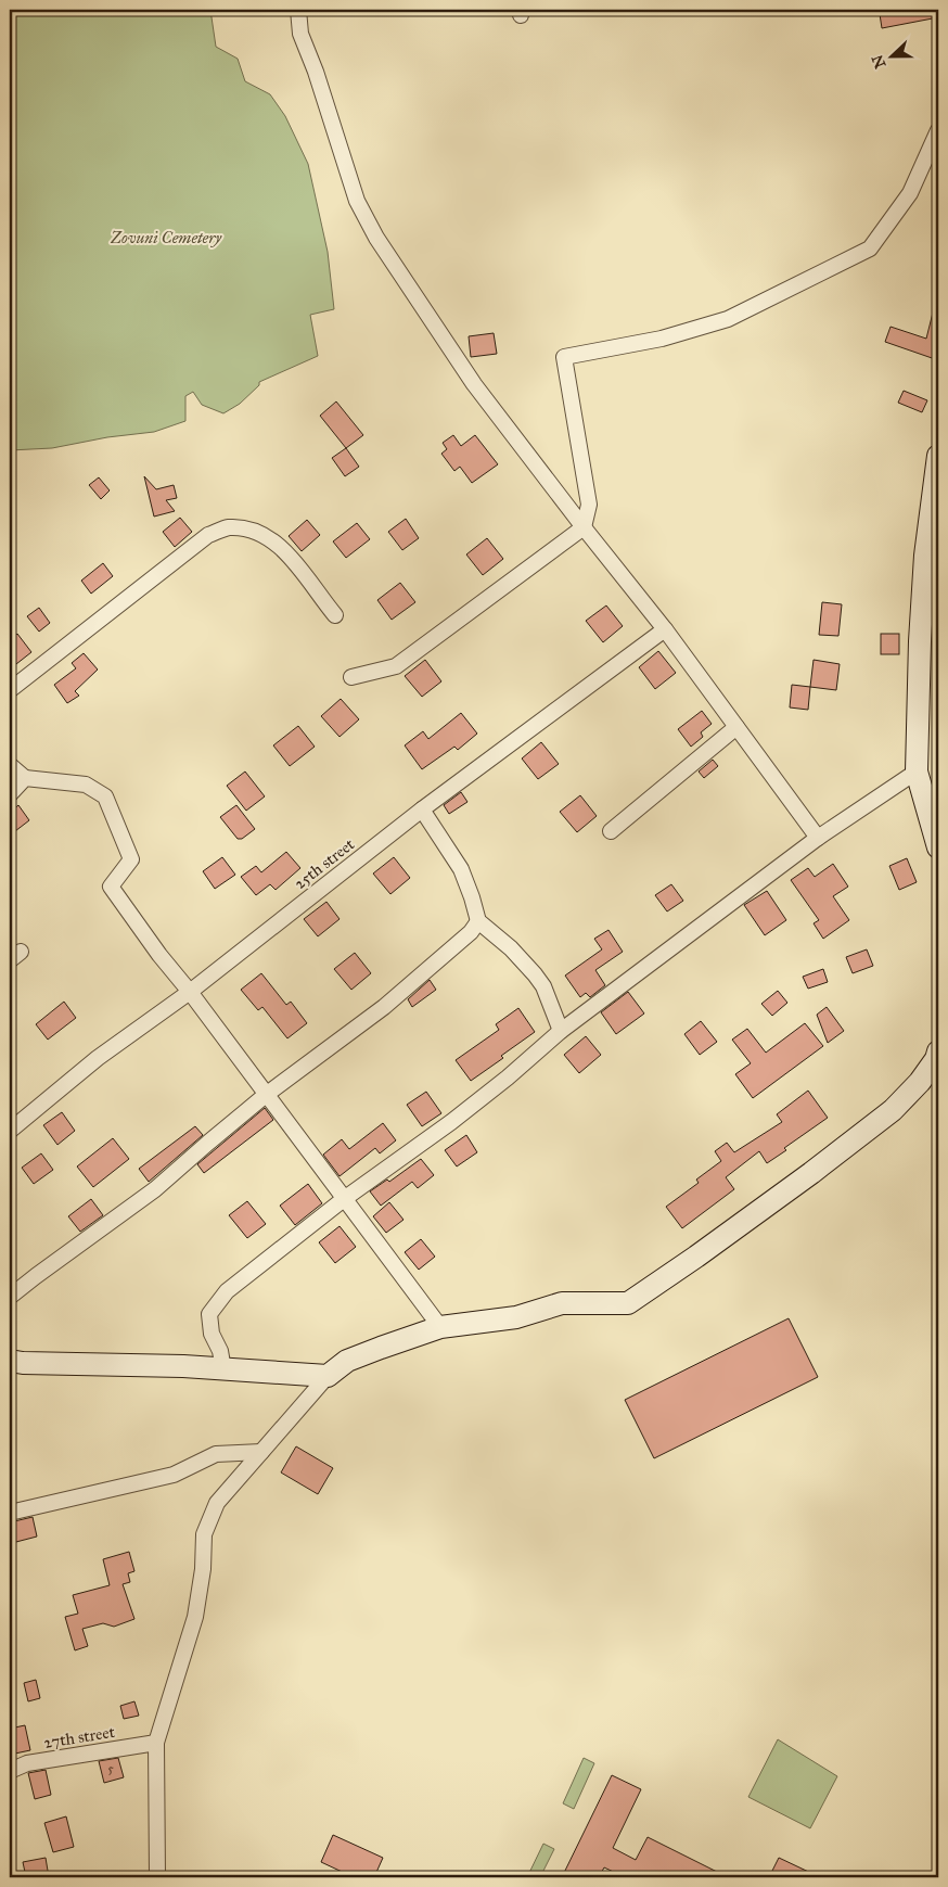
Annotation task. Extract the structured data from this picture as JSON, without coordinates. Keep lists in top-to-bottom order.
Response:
{
  "streets": {
    "street": ["25th street", "27th street"]
  },
  "parks": ["Zovuni Cemetery"],
  "house_numbers": ["5"],
  "north": "left"
}
